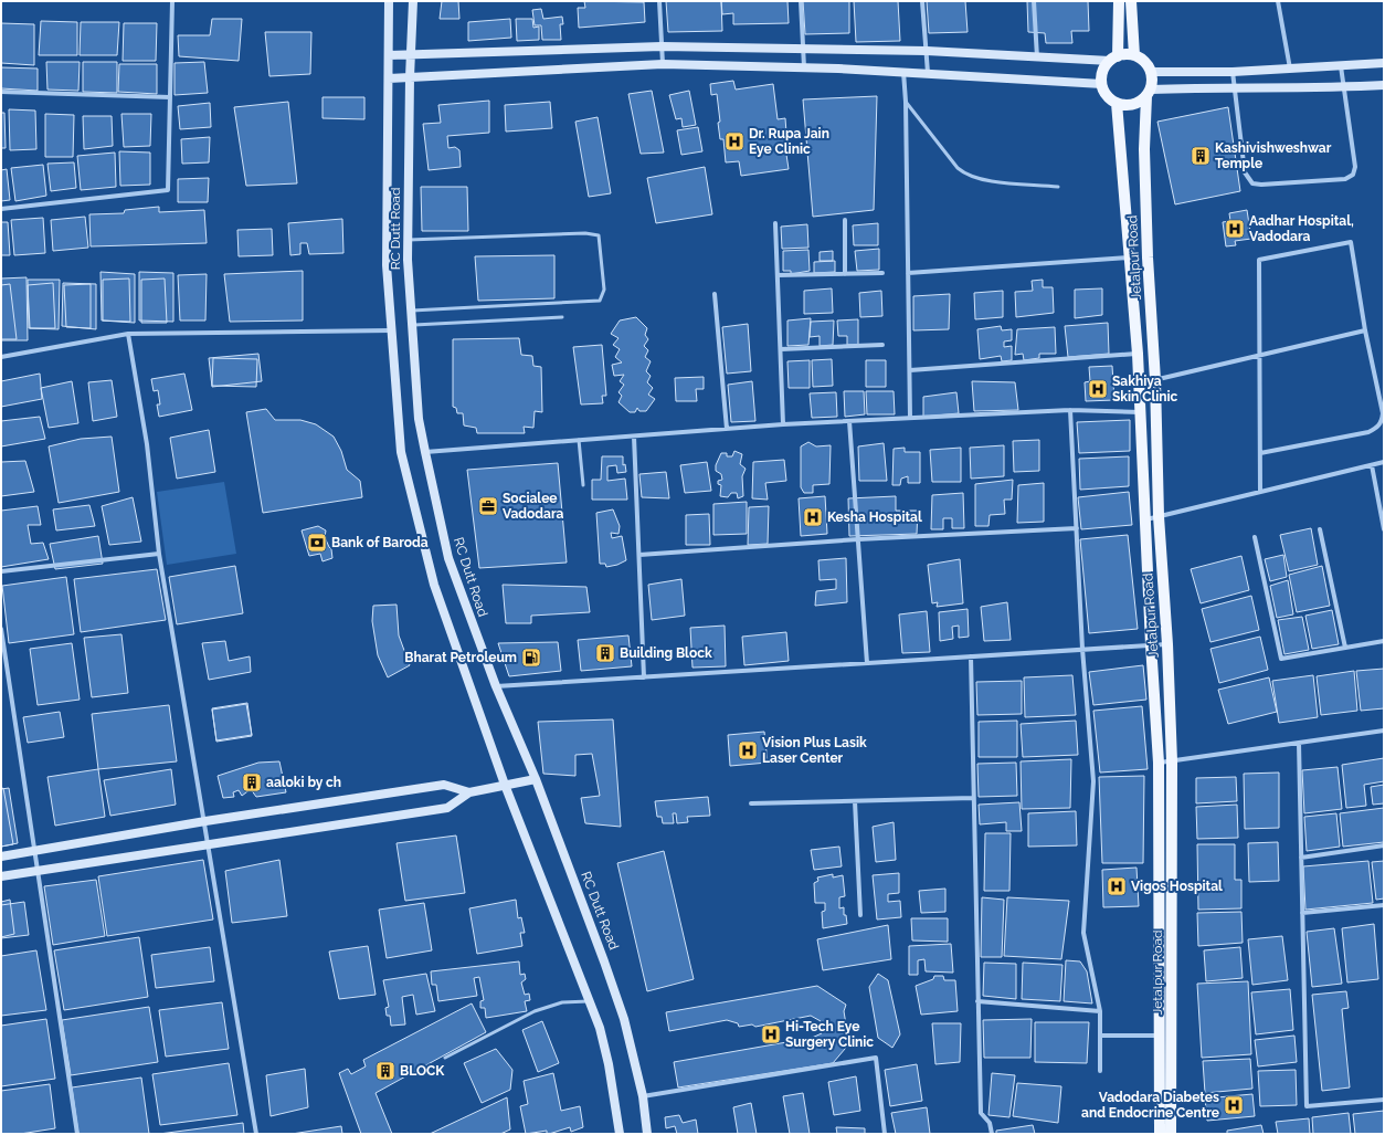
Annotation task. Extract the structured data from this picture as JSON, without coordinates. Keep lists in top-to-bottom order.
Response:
{
  "streets": {
    "main road": ["RC Dutt Road", "Jetalpur Road"]
  },
  "places": {
    "hospital": [
      "Dr. Rupa Jain Eye Clinic",
      "Aadhar Hospital, Vadodara",
      "Sakhiya Skin Clinic",
      "Kesha Hospital",
      "Vision Plus Lasik Laser Center",
      "Vigos Hospital",
      "Hi-Tech Eye Surgery Clinic",
      "Vadodara Diabetes and Endocrine Centre"
    ],
    "building": [
      "Kashivishweshwar Temple",
      "Building Block",
      "aaloki by ch",
      "BLOCK"
    ],
    "office": ["Socialee Vadodara"],
    "bank": ["Bank of Baroda"],
    "fuel station": ["Bharat Petroleum"]
  }
}
